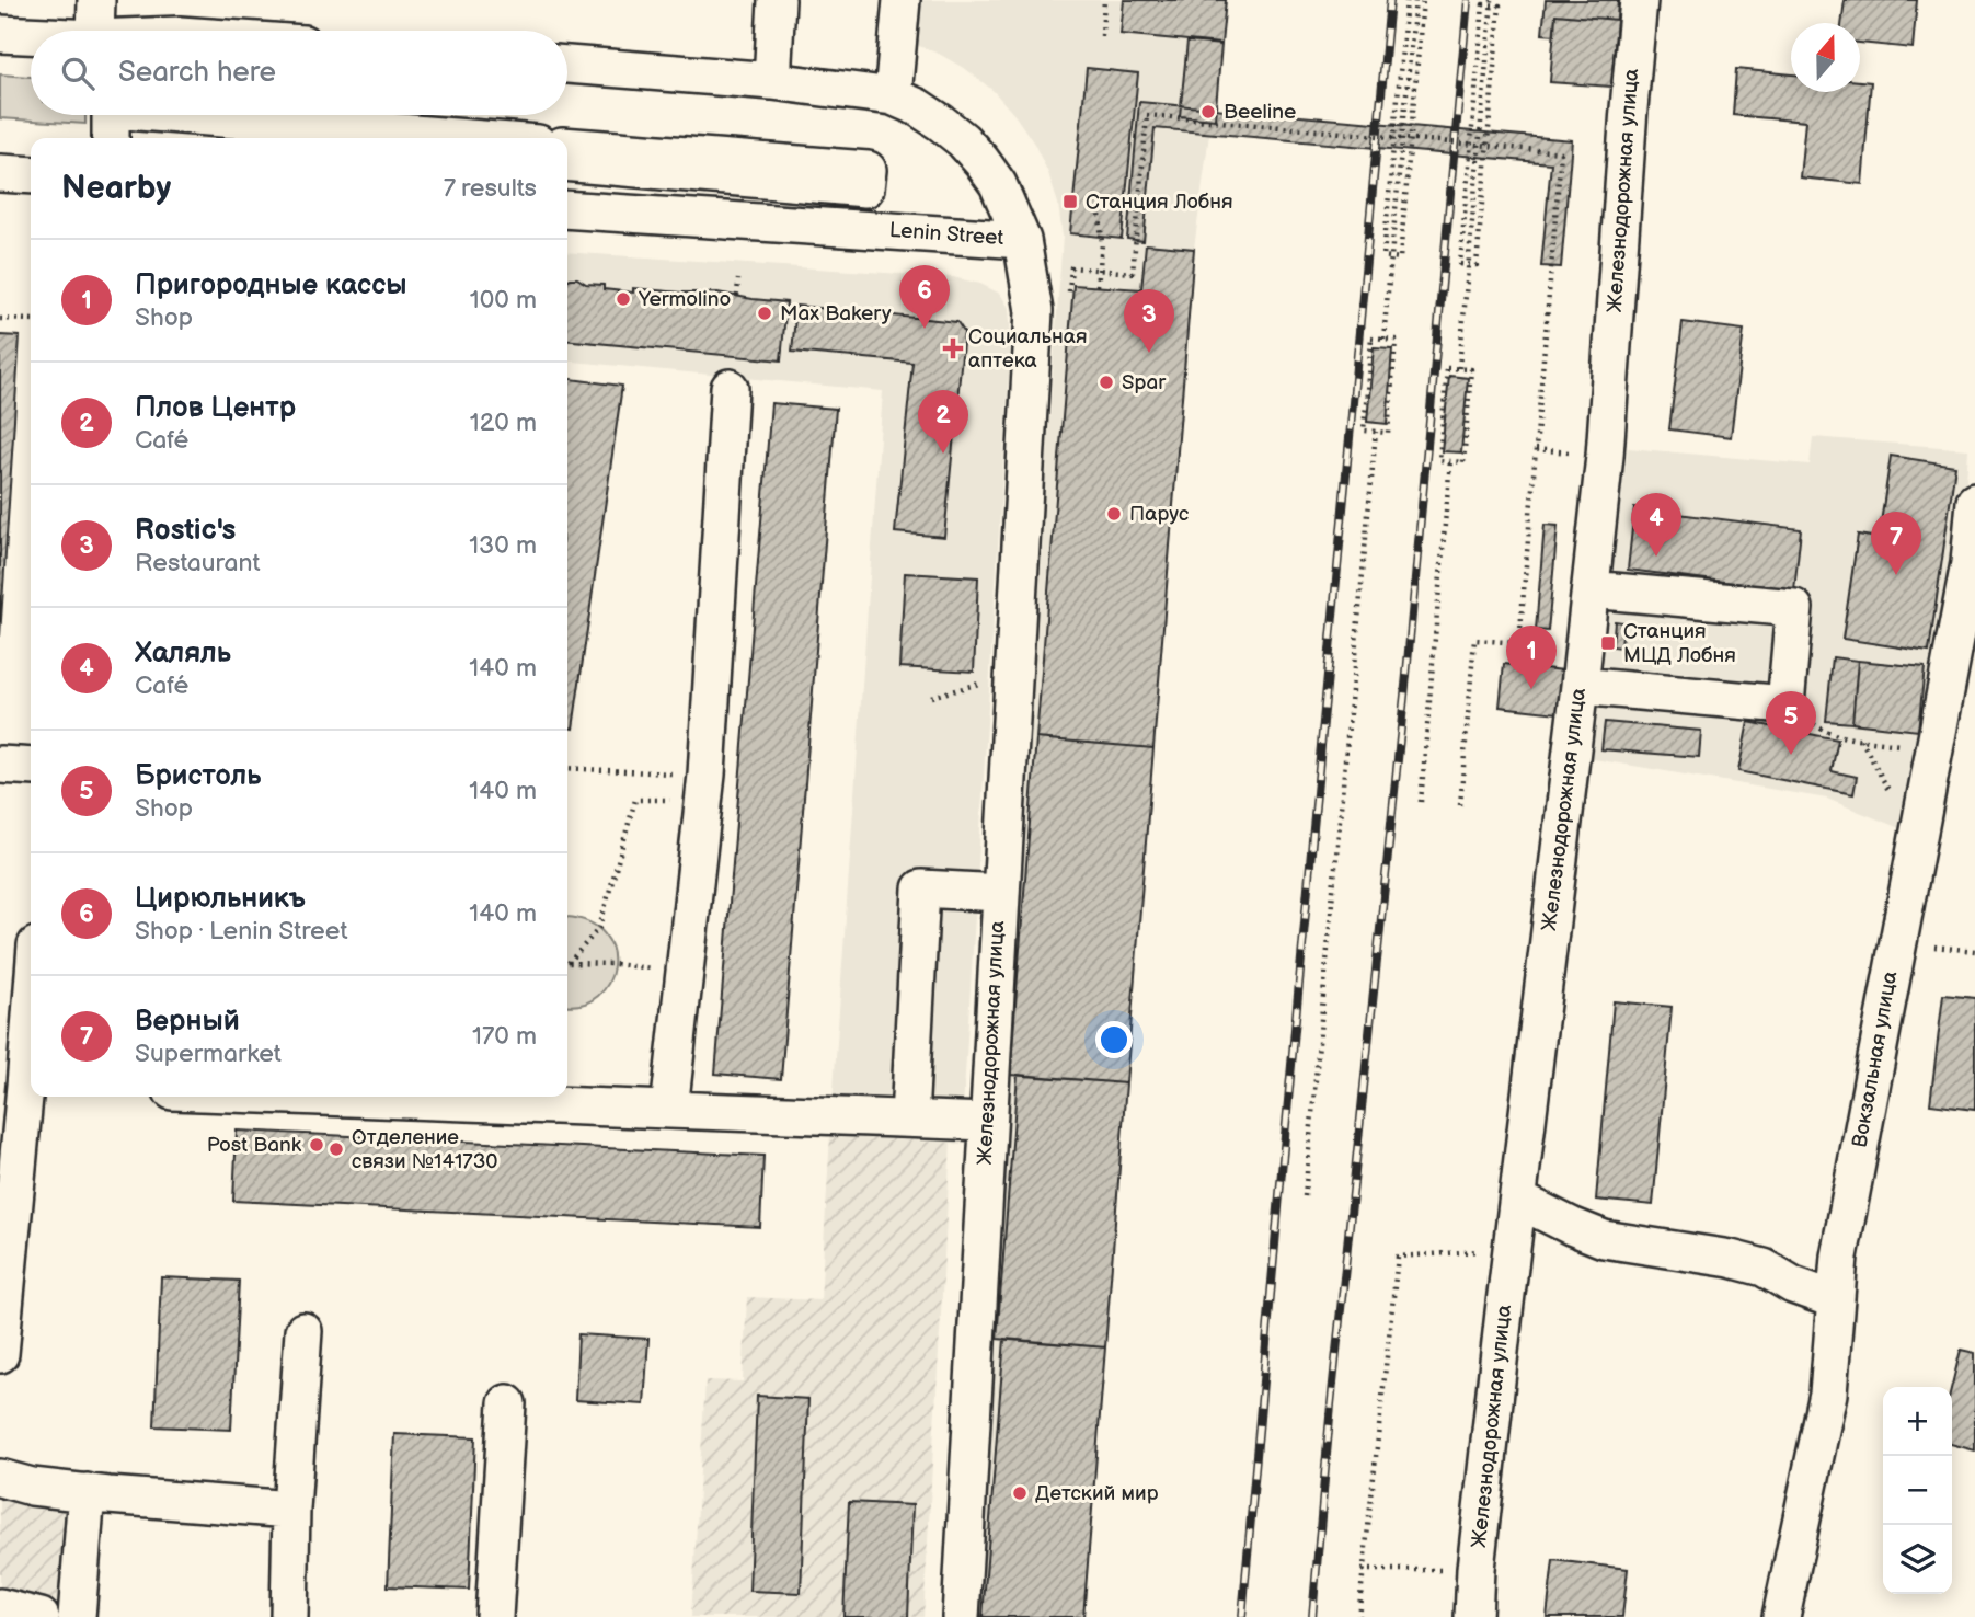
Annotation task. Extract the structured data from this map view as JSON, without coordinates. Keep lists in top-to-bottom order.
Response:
{
  "streets": {
    "street": ["Железнодорожная улица", "Lenin Street", "Вокзальная улица"]
  },
  "crossings": [
    ["Железнодорожная улица", "Lenin Street"]
  ],
  "places": {
    "other": [
      "Beeline",
      "Yermolino",
      "Max Bakery",
      "Spar",
      "Парус",
      "Post Bank",
      "Отделение связи №141730",
      "Детский мир"
    ],
    "transit": ["Станция Лобня", "Станция МЦД Лобня"],
    "health": ["Социальная аптека"]
  },
  "north": "top",
  "page": {
    "search": "Search here",
    "heading": ["Nearby", "7 results"],
    "list": [
      {
        "mark": "1",
        "name": "Пригородные кассы",
        "note": "Shop",
        "value": "100 m"
      },
      {
        "mark": "2",
        "name": "Плов Центр",
        "note": "Café",
        "value": "120 m"
      },
      {
        "mark": "3",
        "name": "Rostic's",
        "note": "Restaurant",
        "value": "130 m"
      },
      {
        "mark": "4",
        "name": "Халяль",
        "note": "Café",
        "value": "140 m"
      },
      {
        "mark": "5",
        "name": "Бристоль",
        "note": "Shop",
        "value": "140 m"
      },
      {
        "mark": "6",
        "name": "Цирюльникъ",
        "note": "Shop · Lenin Street",
        "value": "140 m"
      },
      {
        "mark": "7",
        "name": "Верный",
        "note": "Supermarket",
        "value": "170 m"
      }
    ],
    "pins": [
      "6",
      "3",
      "2",
      "4",
      "7",
      "1",
      "5"
    ],
    "map_buttons": ["+", "−"]
  }
}
